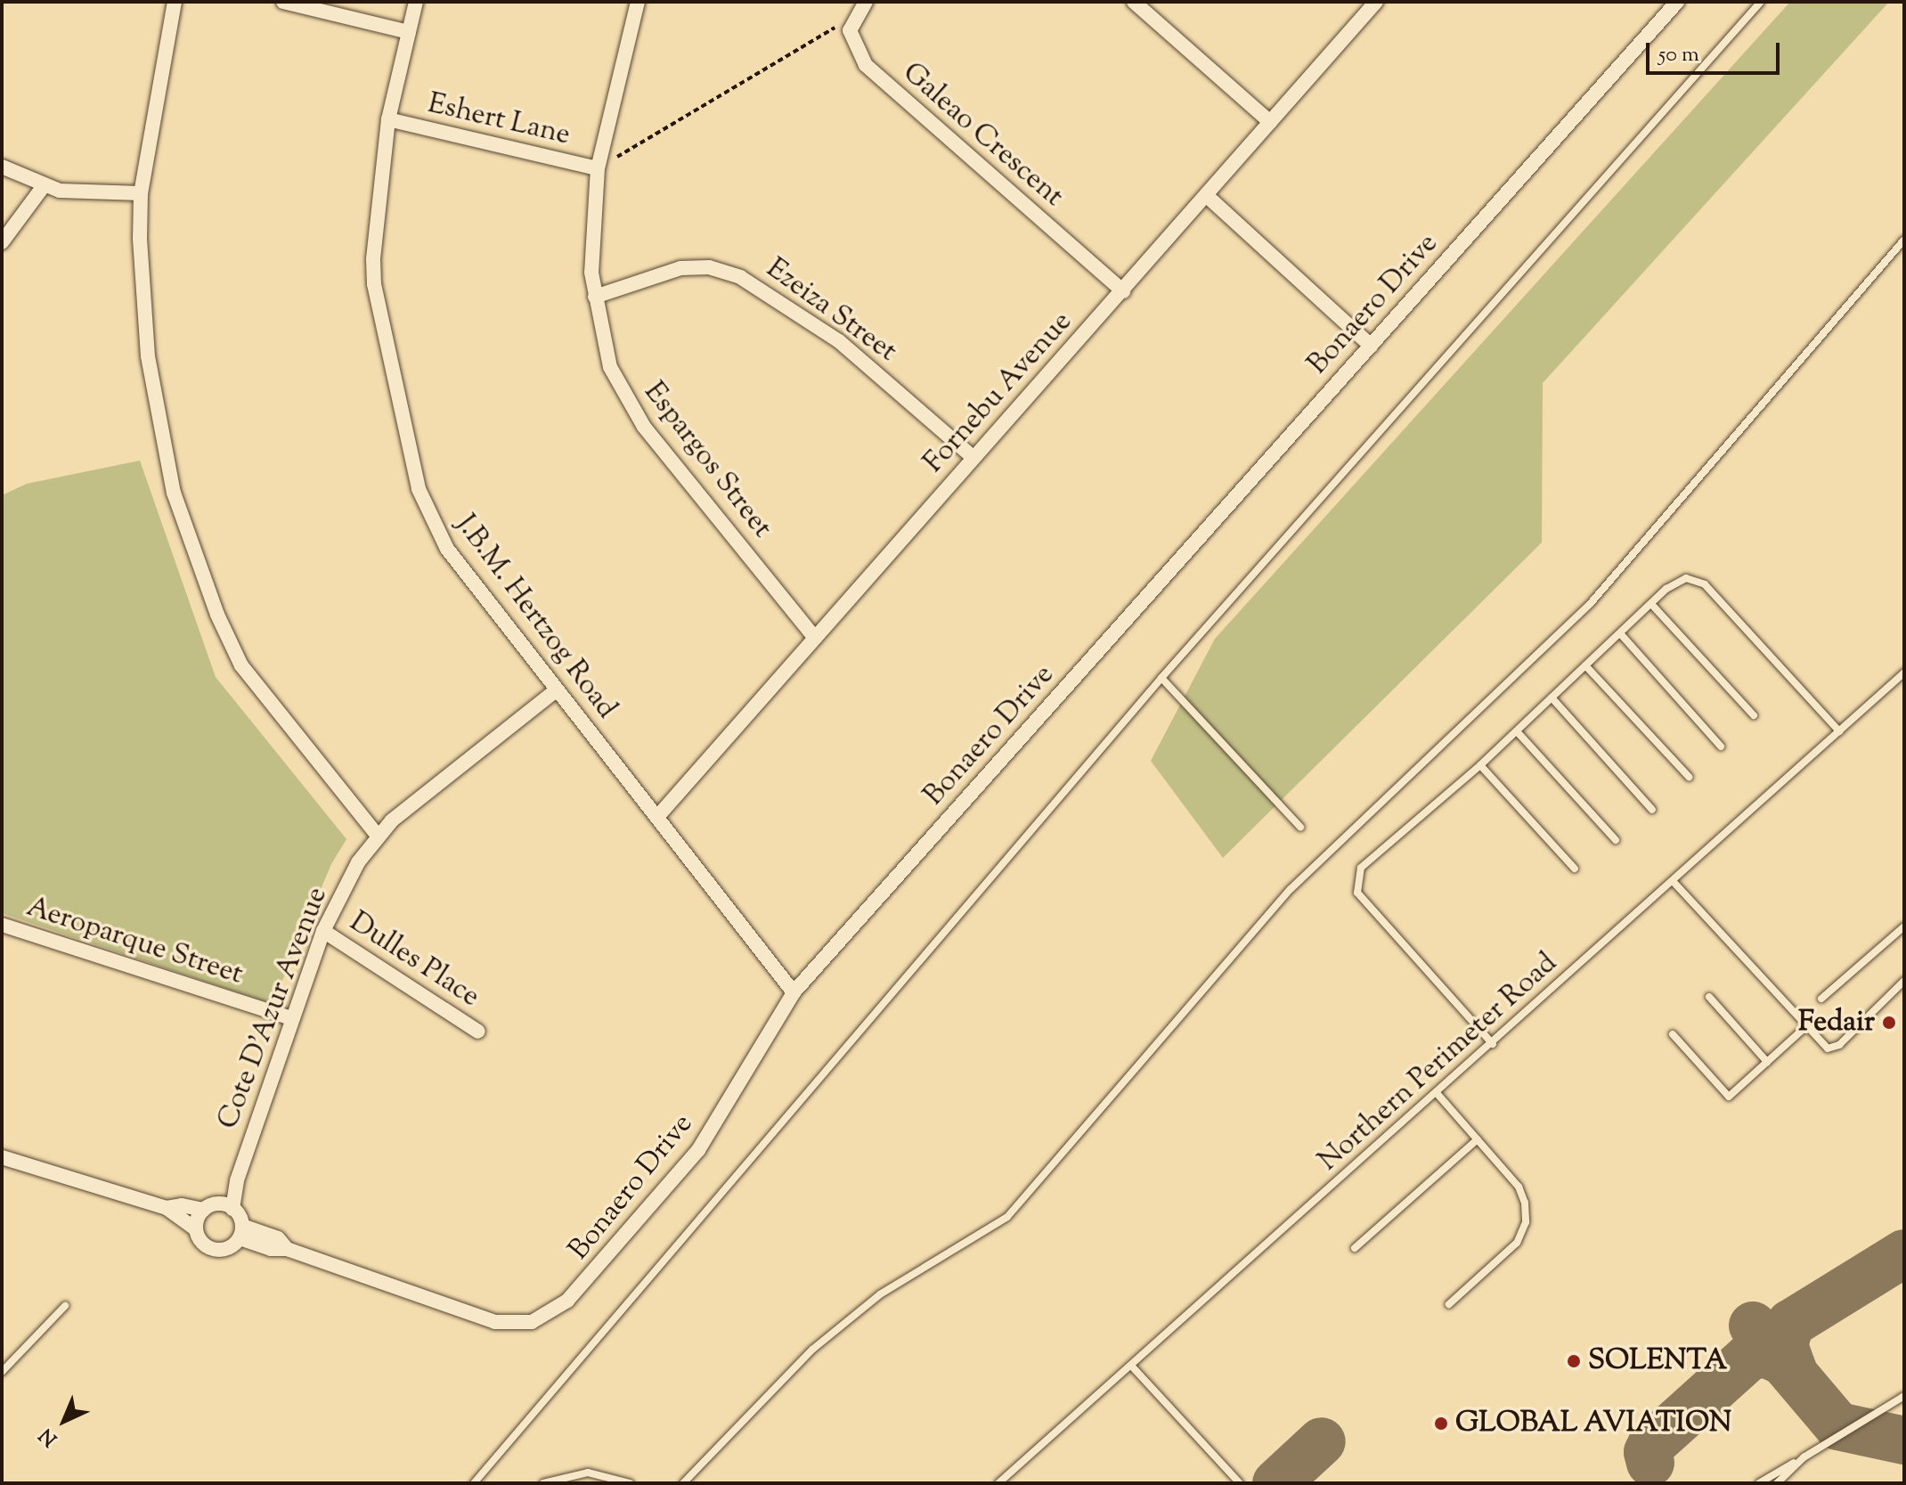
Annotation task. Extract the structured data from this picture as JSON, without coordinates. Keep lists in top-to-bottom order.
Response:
{
  "streets": {
    "street": [
      "Eshert Lane",
      "Galeao Crescent",
      "Bonaero Drive",
      "Ezeiza Street",
      "Fornebu Avenue",
      "Espargos Street",
      "J.B.M. Hertzog Road",
      "Aeroparque Street",
      "Dulles Place",
      "Cote D'Azur Avenue"
    ],
    "lane": ["Northern Perimeter Road"]
  },
  "crossings": [
    ["Eshert Lane", "Espargos Street"],
    ["Eshert Lane", "J.B.M. Hertzog Road"],
    ["Galeao Crescent", "Fornebu Avenue"],
    ["Bonaero Drive", "J.B.M. Hertzog Road"],
    ["Bonaero Drive", "Cote D'Azur Avenue"],
    ["Ezeiza Street", "Fornebu Avenue"],
    ["Ezeiza Street", "Espargos Street"],
    ["Fornebu Avenue", "Espargos Street"],
    ["Fornebu Avenue", "J.B.M. Hertzog Road"],
    ["J.B.M. Hertzog Road", "Cote D'Azur Avenue"],
    ["Aeroparque Street", "Cote D'Azur Avenue"],
    ["Dulles Place", "Cote D'Azur Avenue"]
  ],
  "places": ["Fedair", "SOLENTA", "GLOBAL AVIATION"],
  "scale_bar": "50 m",
  "north": "bottom left"
}
